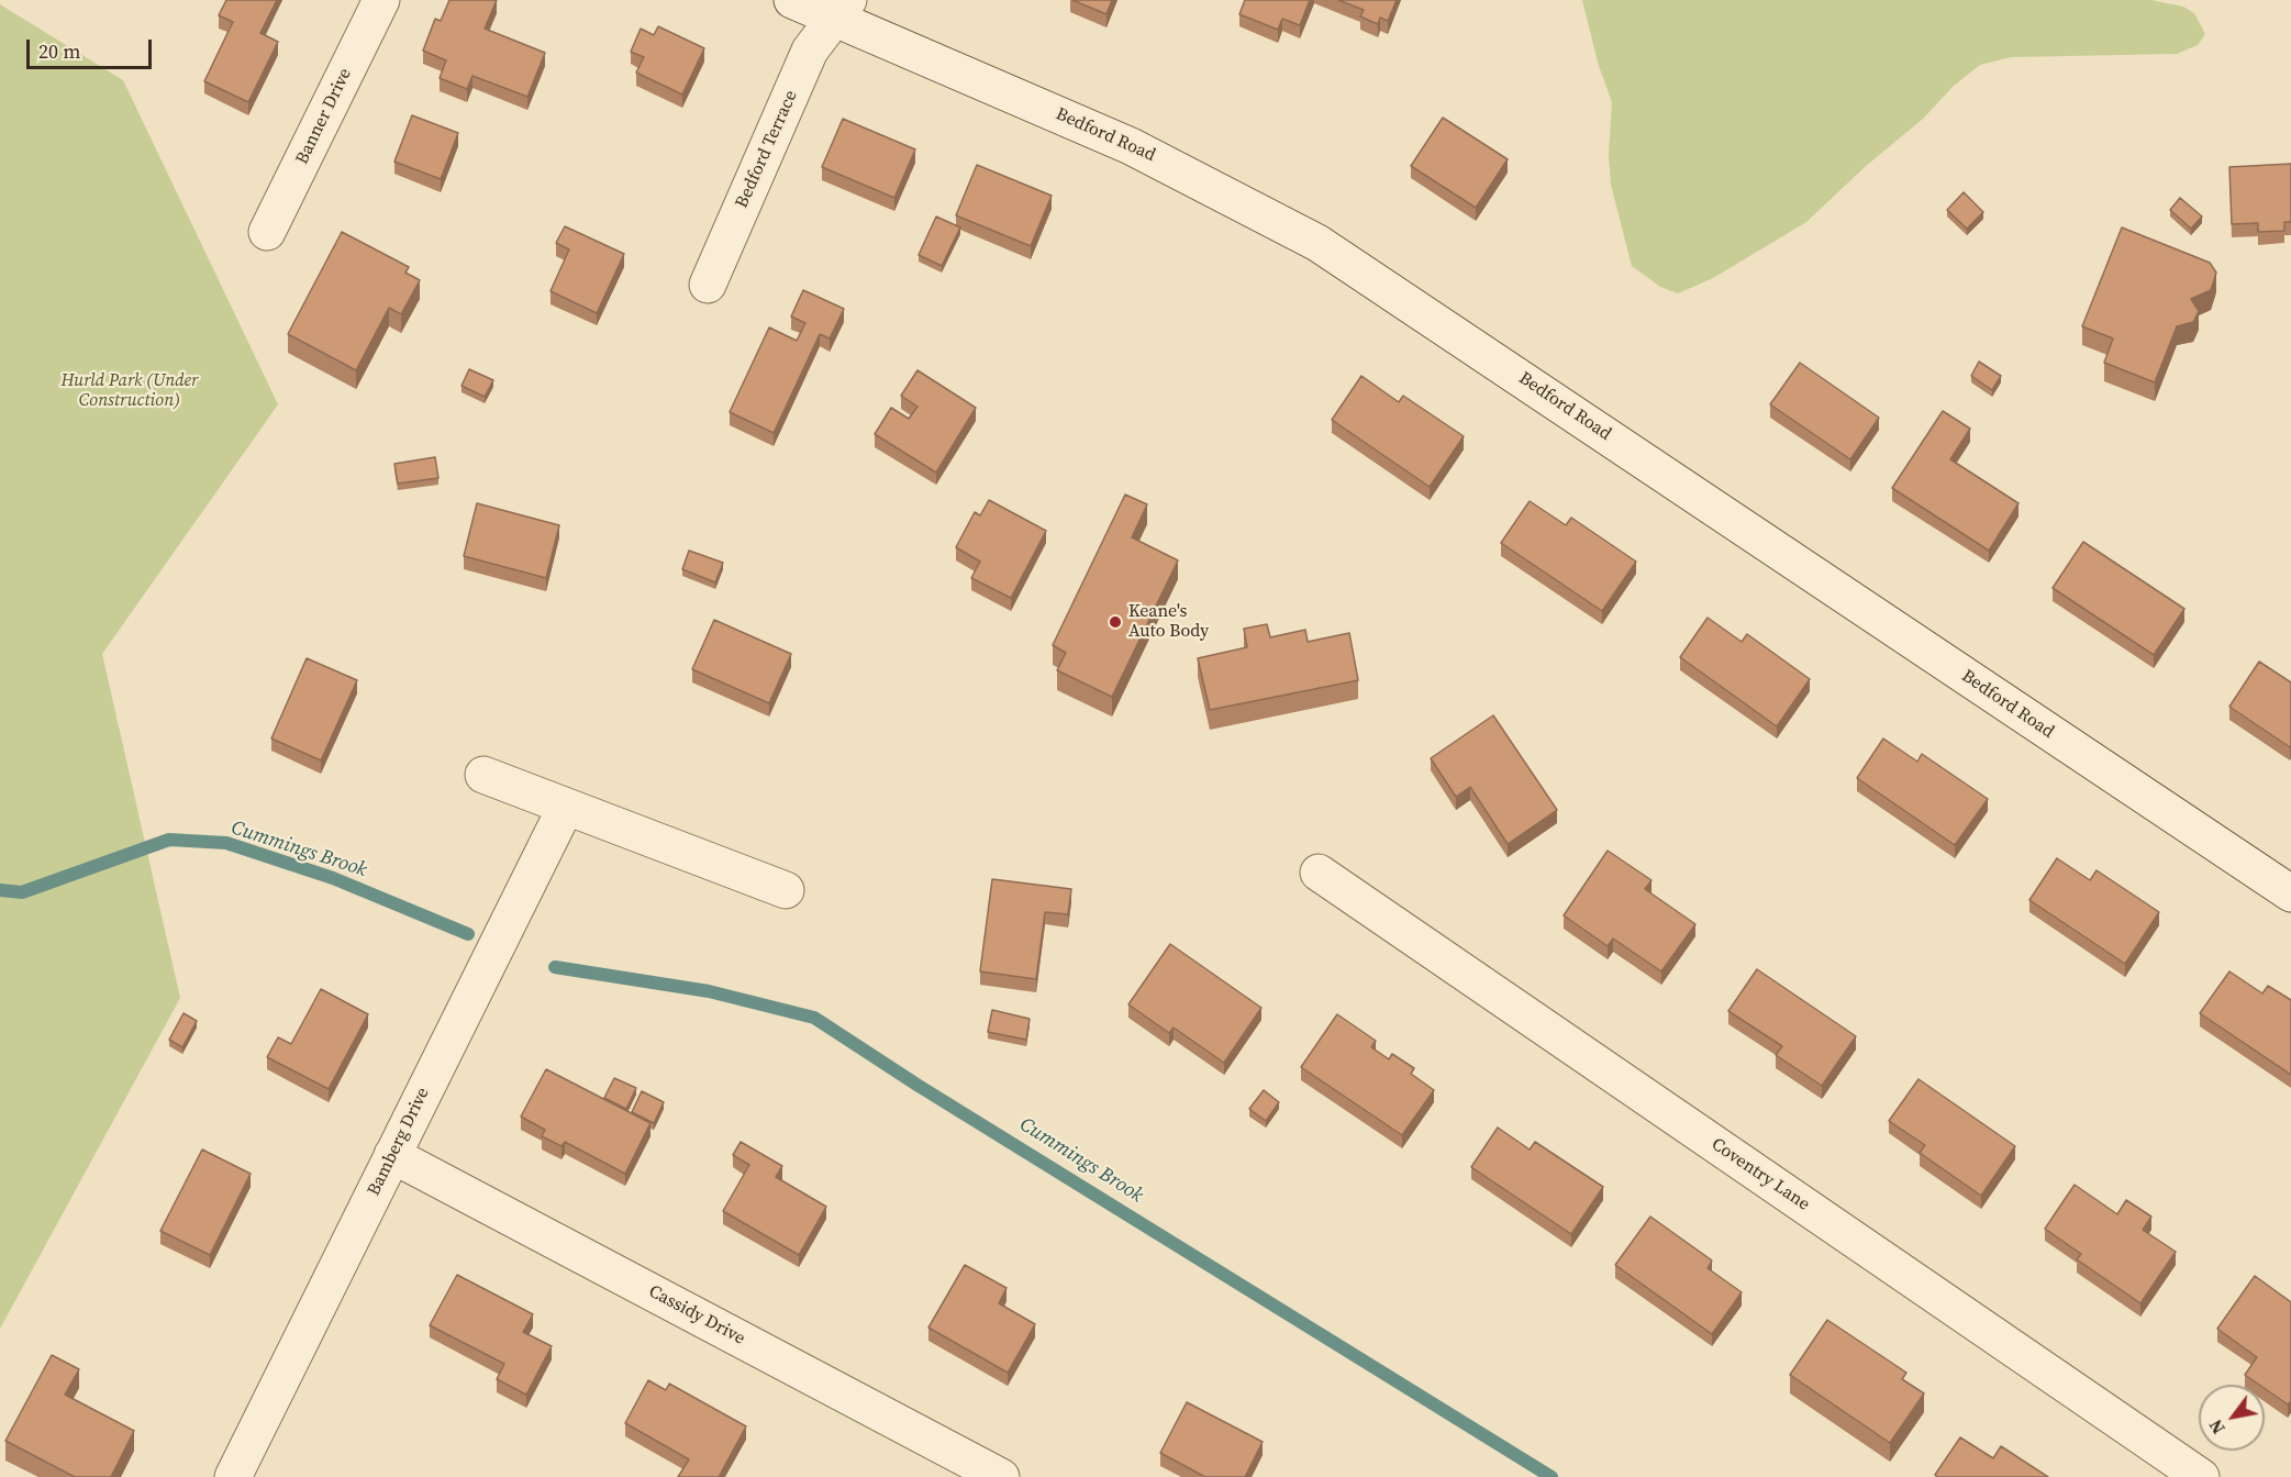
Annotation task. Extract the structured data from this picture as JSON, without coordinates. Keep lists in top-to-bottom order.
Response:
{
  "streets": {
    "street": [
      "Banner Drive",
      "Bedford Road",
      "Bedford Terrace",
      "Bamberg Drive",
      "Coventry Lane",
      "Cassidy Drive"
    ]
  },
  "crossings": [
    ["Bedford Road", "Bedford Terrace"],
    ["Bamberg Drive", "Cassidy Drive"]
  ],
  "water": ["Cummings Brook"],
  "parks": ["Hurld Park (Under Construction)"],
  "places": ["Keane's Auto Body"],
  "scale_bar": "20 m",
  "north": "bottom left"
}
